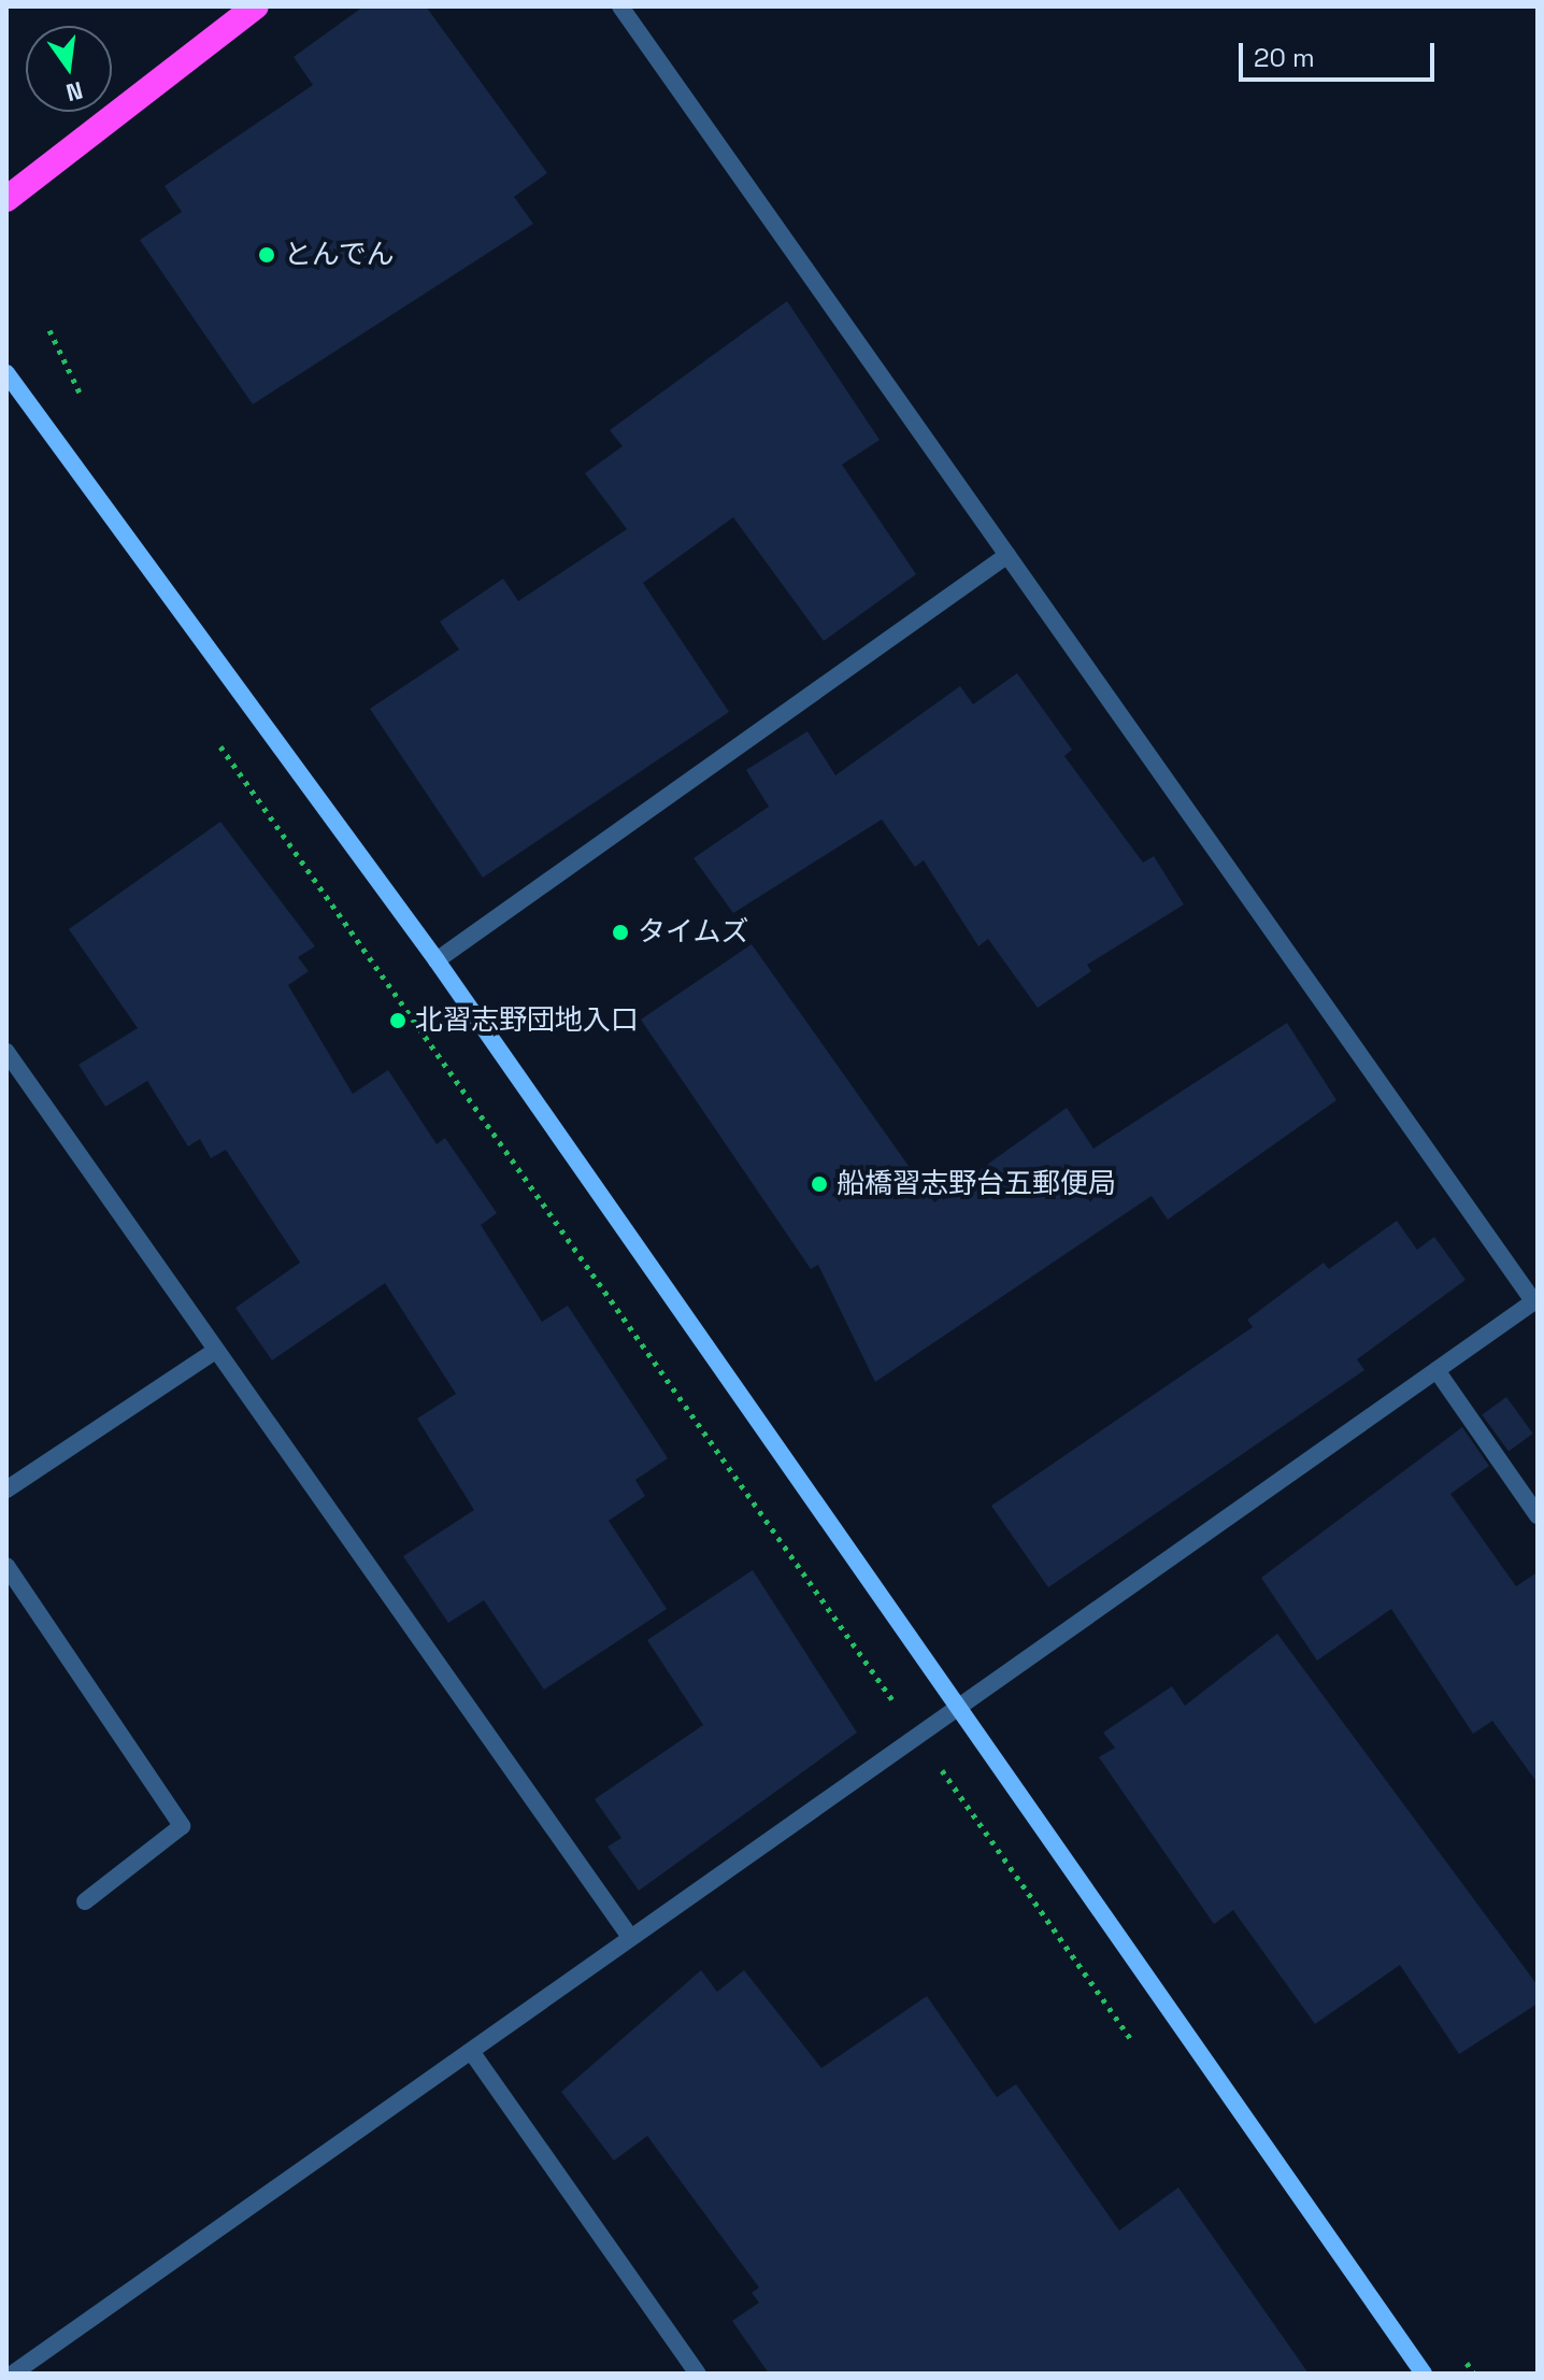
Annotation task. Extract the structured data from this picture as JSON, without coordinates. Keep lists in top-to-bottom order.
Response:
{
  "places": [
    "とんでん",
    "タイムズ",
    "北習志野団地入口",
    "船橋習志野台五郵便局"
  ],
  "scale_bar": "20 m",
  "north": "bottom"
}
